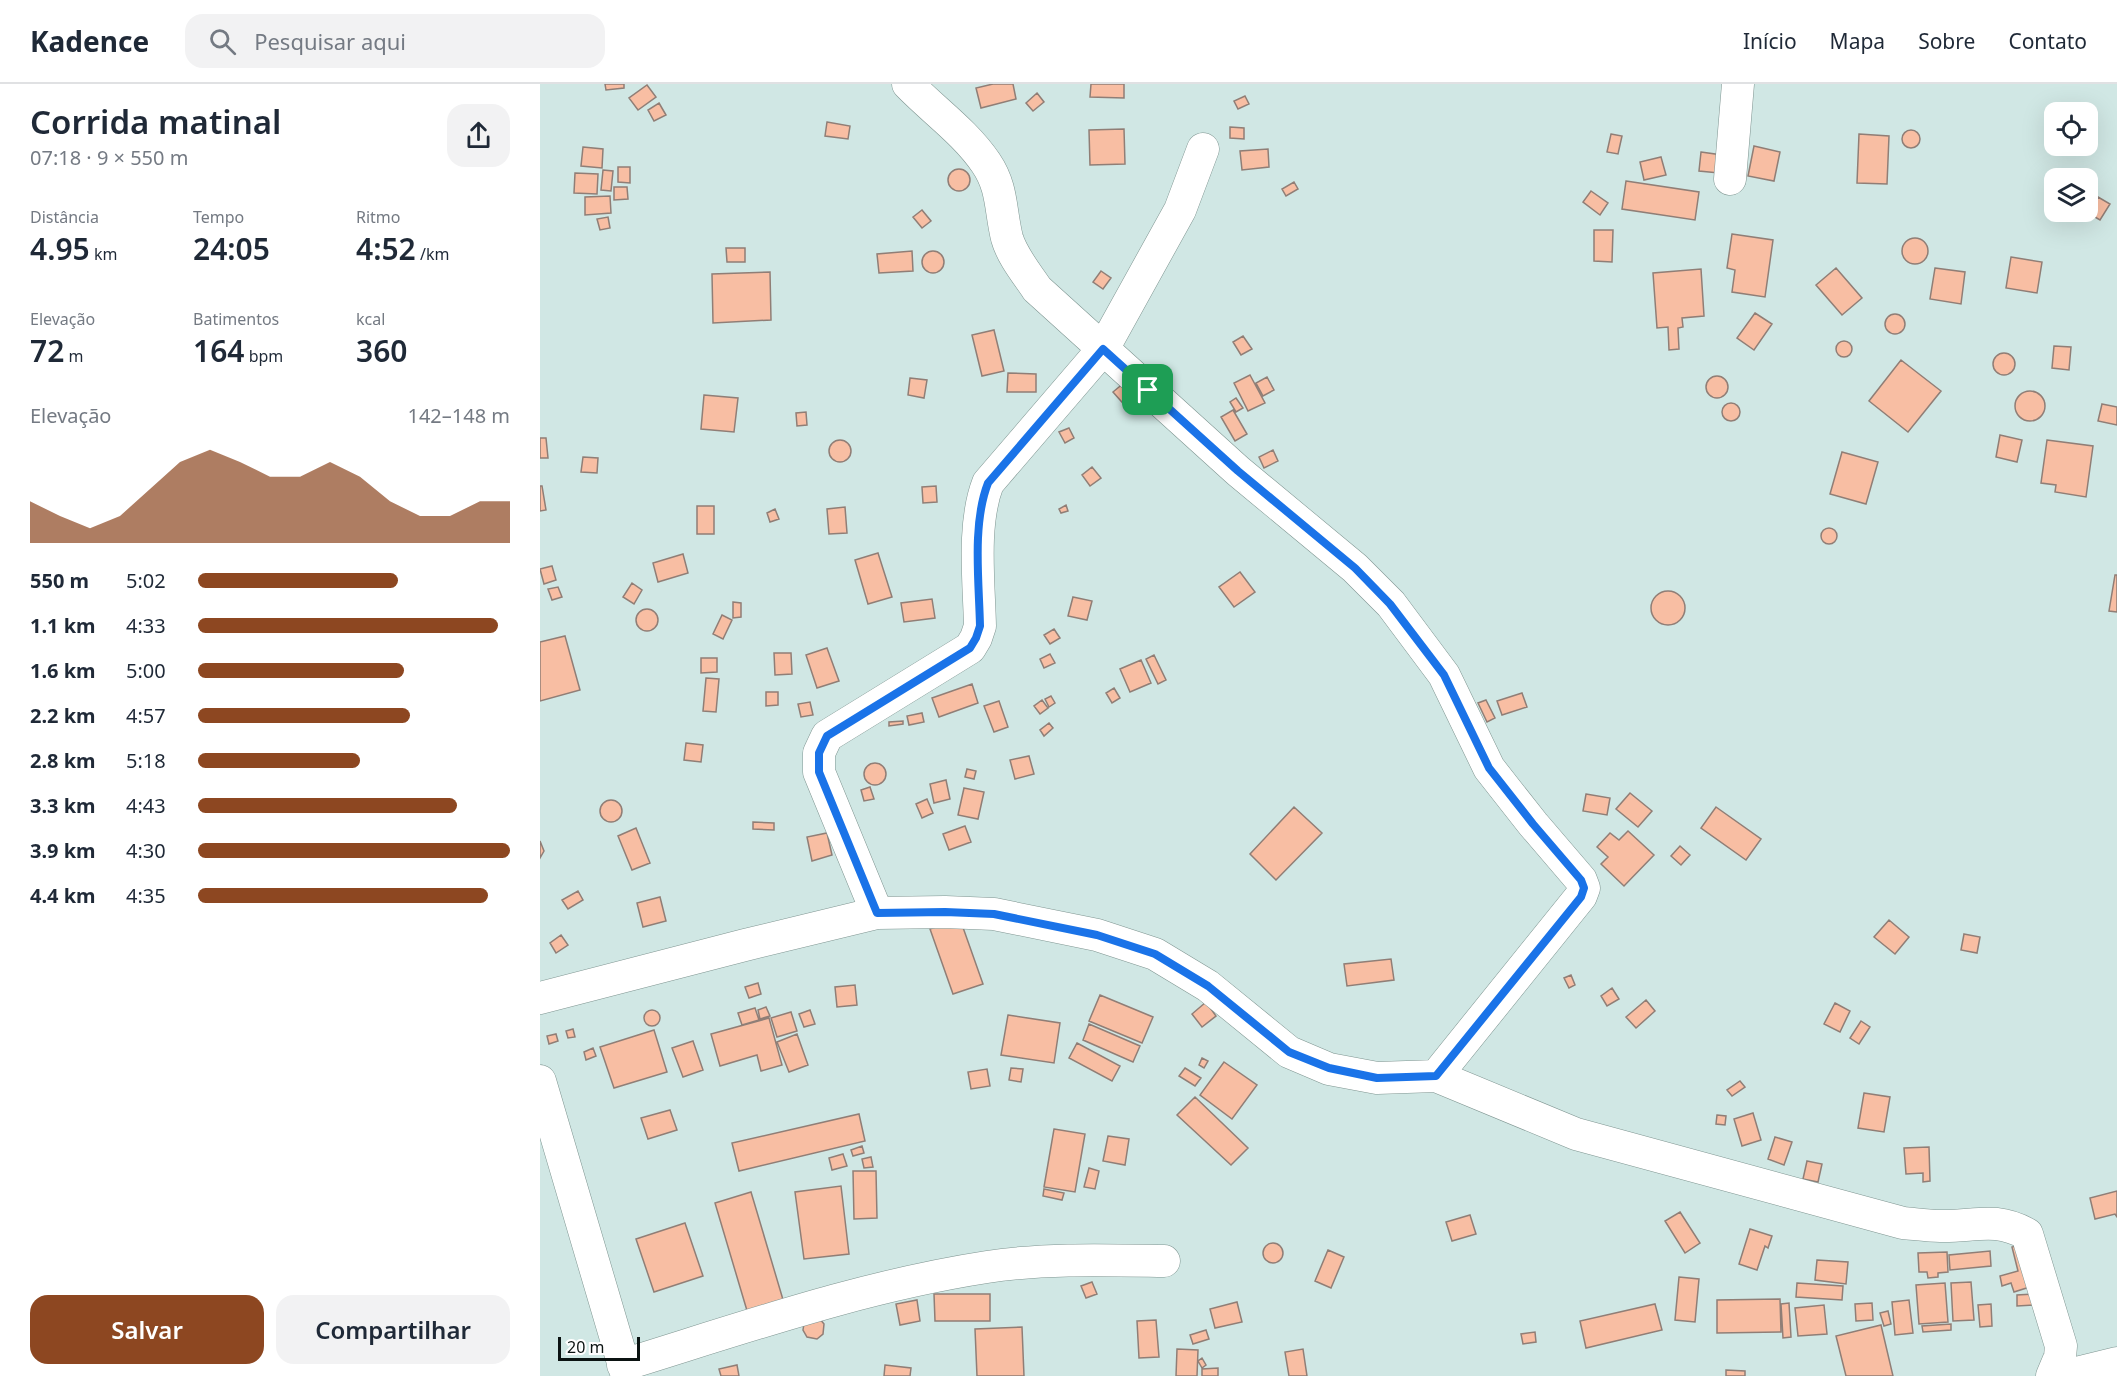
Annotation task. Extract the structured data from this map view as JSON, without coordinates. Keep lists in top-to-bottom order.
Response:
{
  "scale_bar": "20 m",
  "page": {
    "header": "Kadence",
    "search": "Pesquisar aqui",
    "nav": [
      "Início",
      "Mapa",
      "Sobre",
      "Contato"
    ],
    "heading": ["Corrida matinal", "07:18 · 9 × 550 m"],
    "stats": [
      ["Distância", "4.95 km"],
      ["Tempo", "24:05"],
      ["Ritmo", "4:52 /km"],
      ["Elevação", "72 m"],
      ["Batimentos", "164 bpm"],
      ["kcal", "360"]
    ],
    "chart": ["Elevação", "142–148 m"],
    "list": [
      {
        "name": "550 m",
        "note": "5:02"
      },
      {
        "name": "1.1 km",
        "note": "4:33"
      },
      {
        "name": "1.6 km",
        "note": "5:00"
      },
      {
        "name": "2.2 km",
        "note": "4:57"
      },
      {
        "name": "2.8 km",
        "note": "5:18"
      },
      {
        "name": "3.3 km",
        "note": "4:43"
      },
      {
        "name": "3.9 km",
        "note": "4:30"
      },
      {
        "name": "4.4 km",
        "note": "4:35"
      }
    ],
    "buttons": ["Salvar", "Compartilhar"],
    "scale": "20 m"
  }
}
